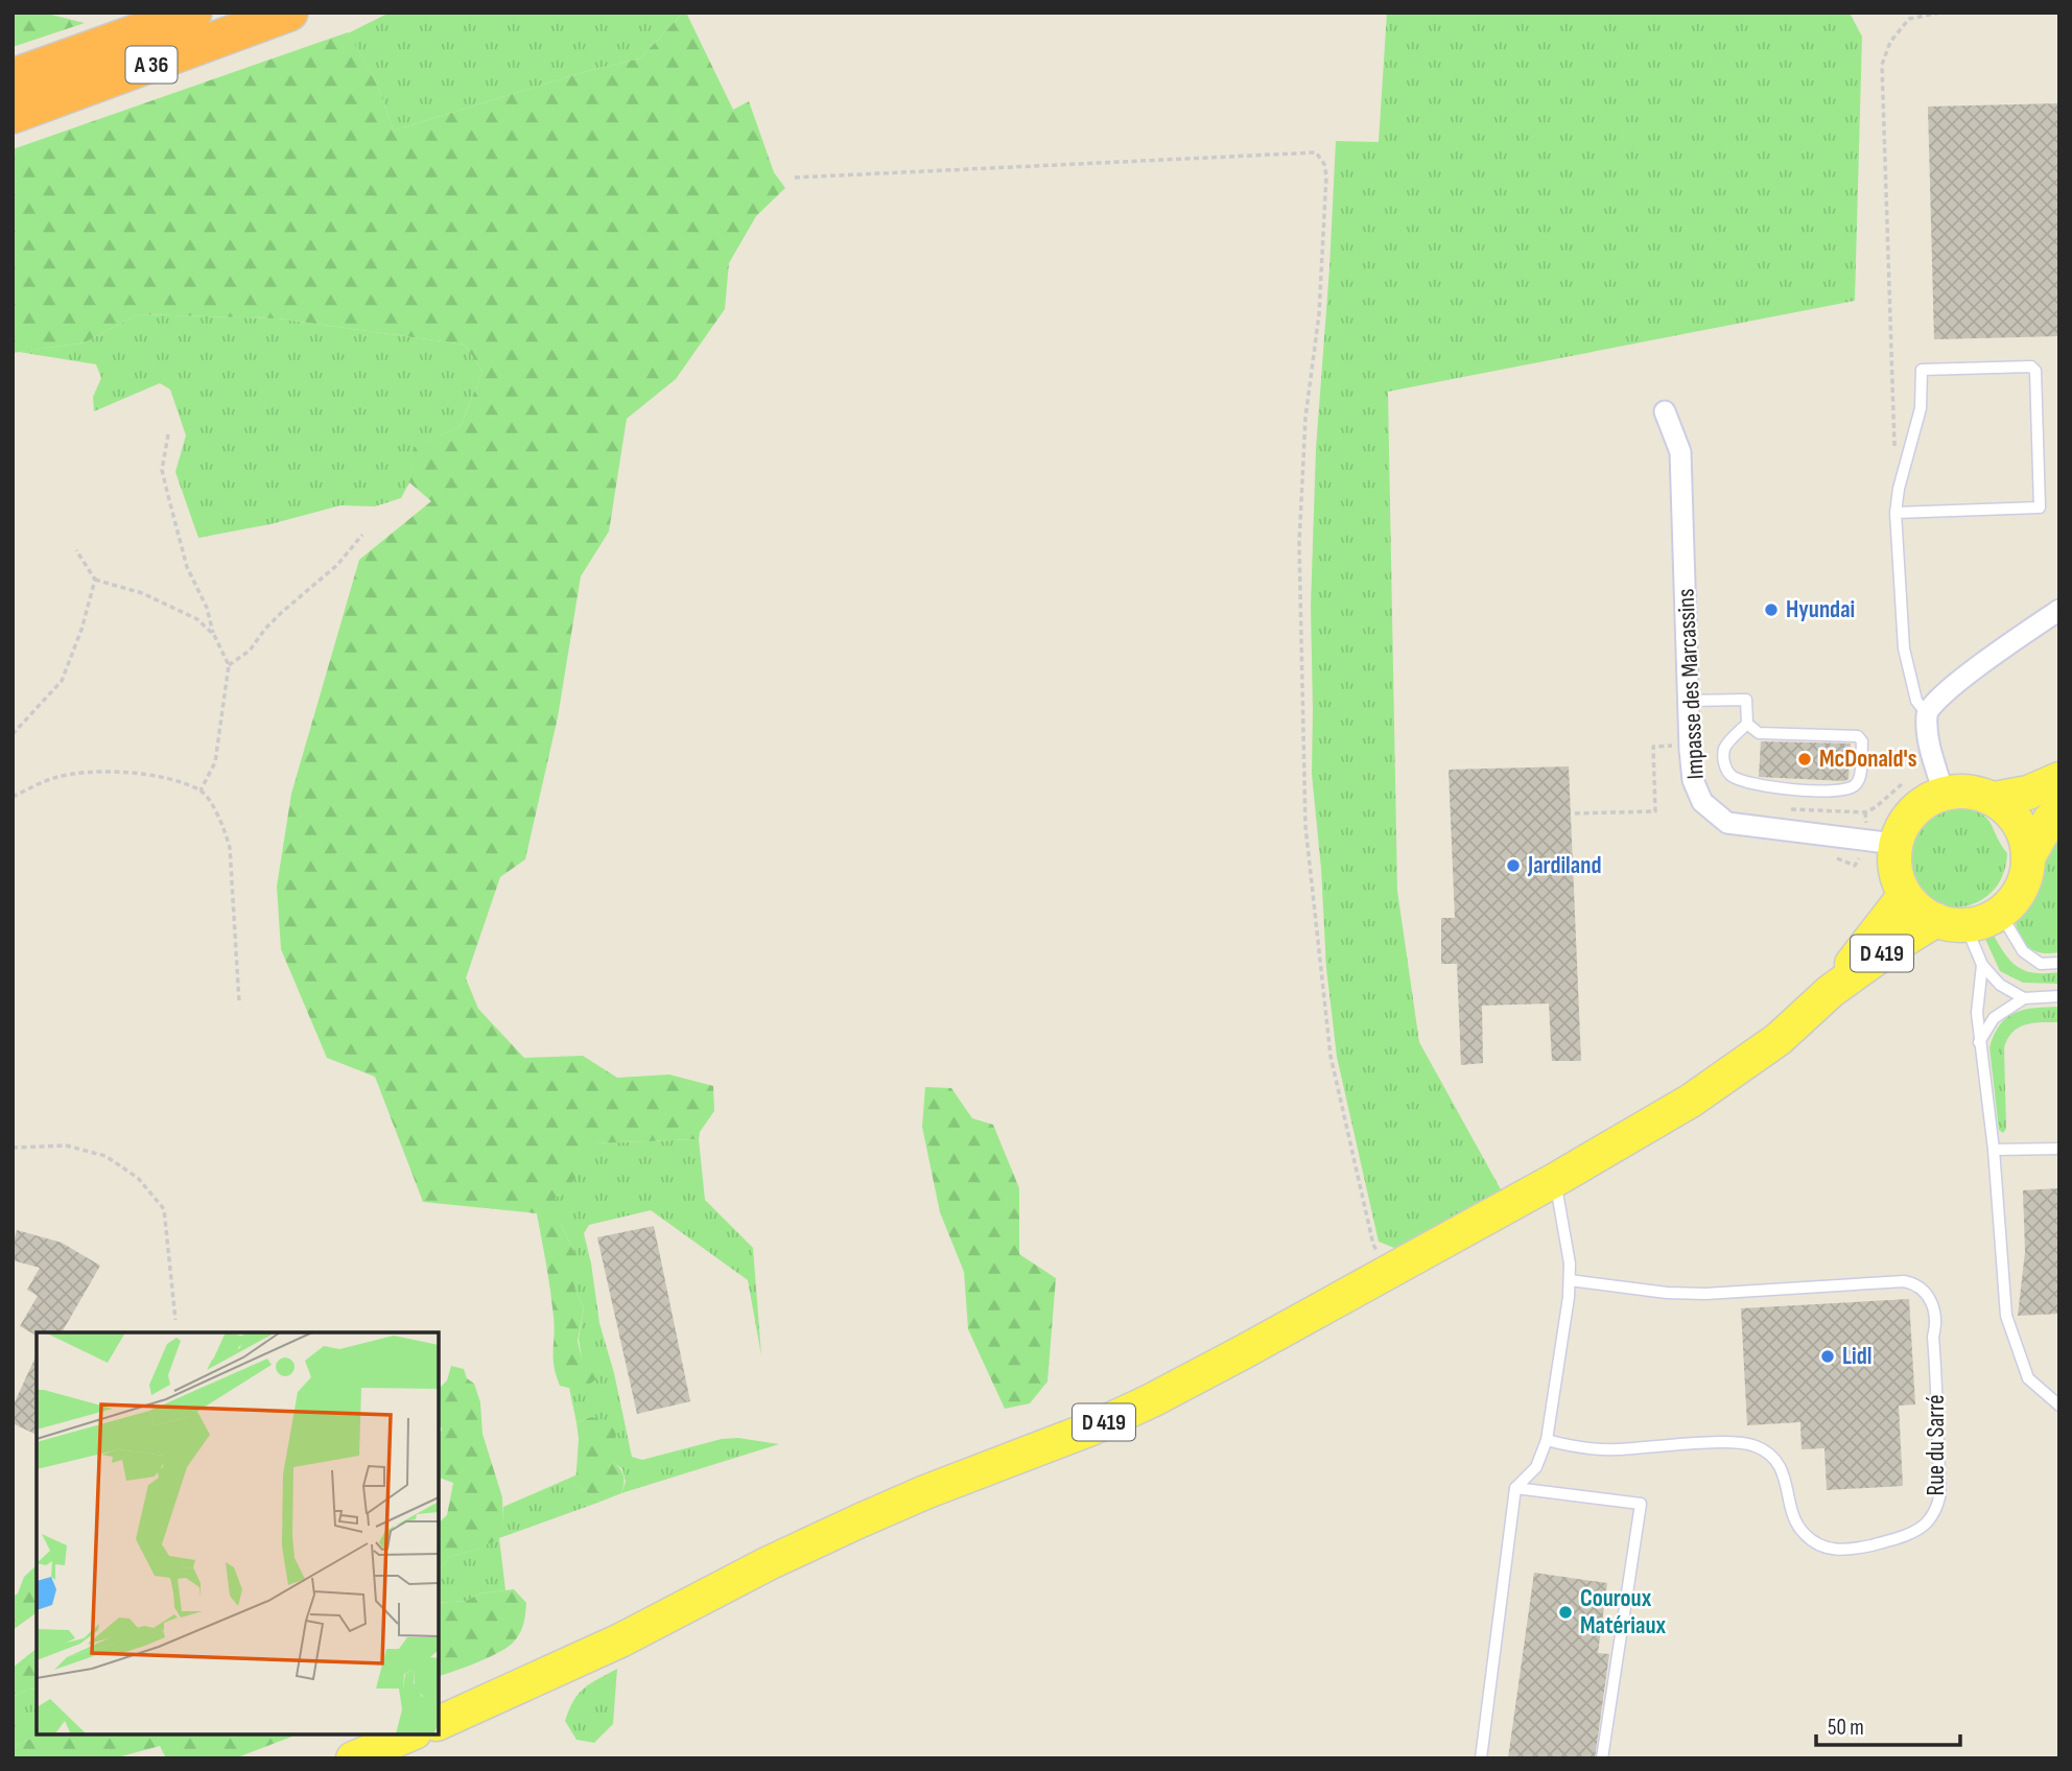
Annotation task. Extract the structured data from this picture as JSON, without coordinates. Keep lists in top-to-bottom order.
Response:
{
  "streets": {
    "highway": ["A 36"],
    "main road": ["D 419"],
    "street": ["Impasse des Marcassins"],
    "lane": ["Rue du Sarré"]
  },
  "crossings": [
    ["Impasse des Marcassins", "D 419"]
  ],
  "places": [
    "Hyundai",
    "McDonald's",
    "Jardiland",
    "Lidl",
    "Couroux Matériaux"
  ],
  "scale_bar": "50 m"
}
